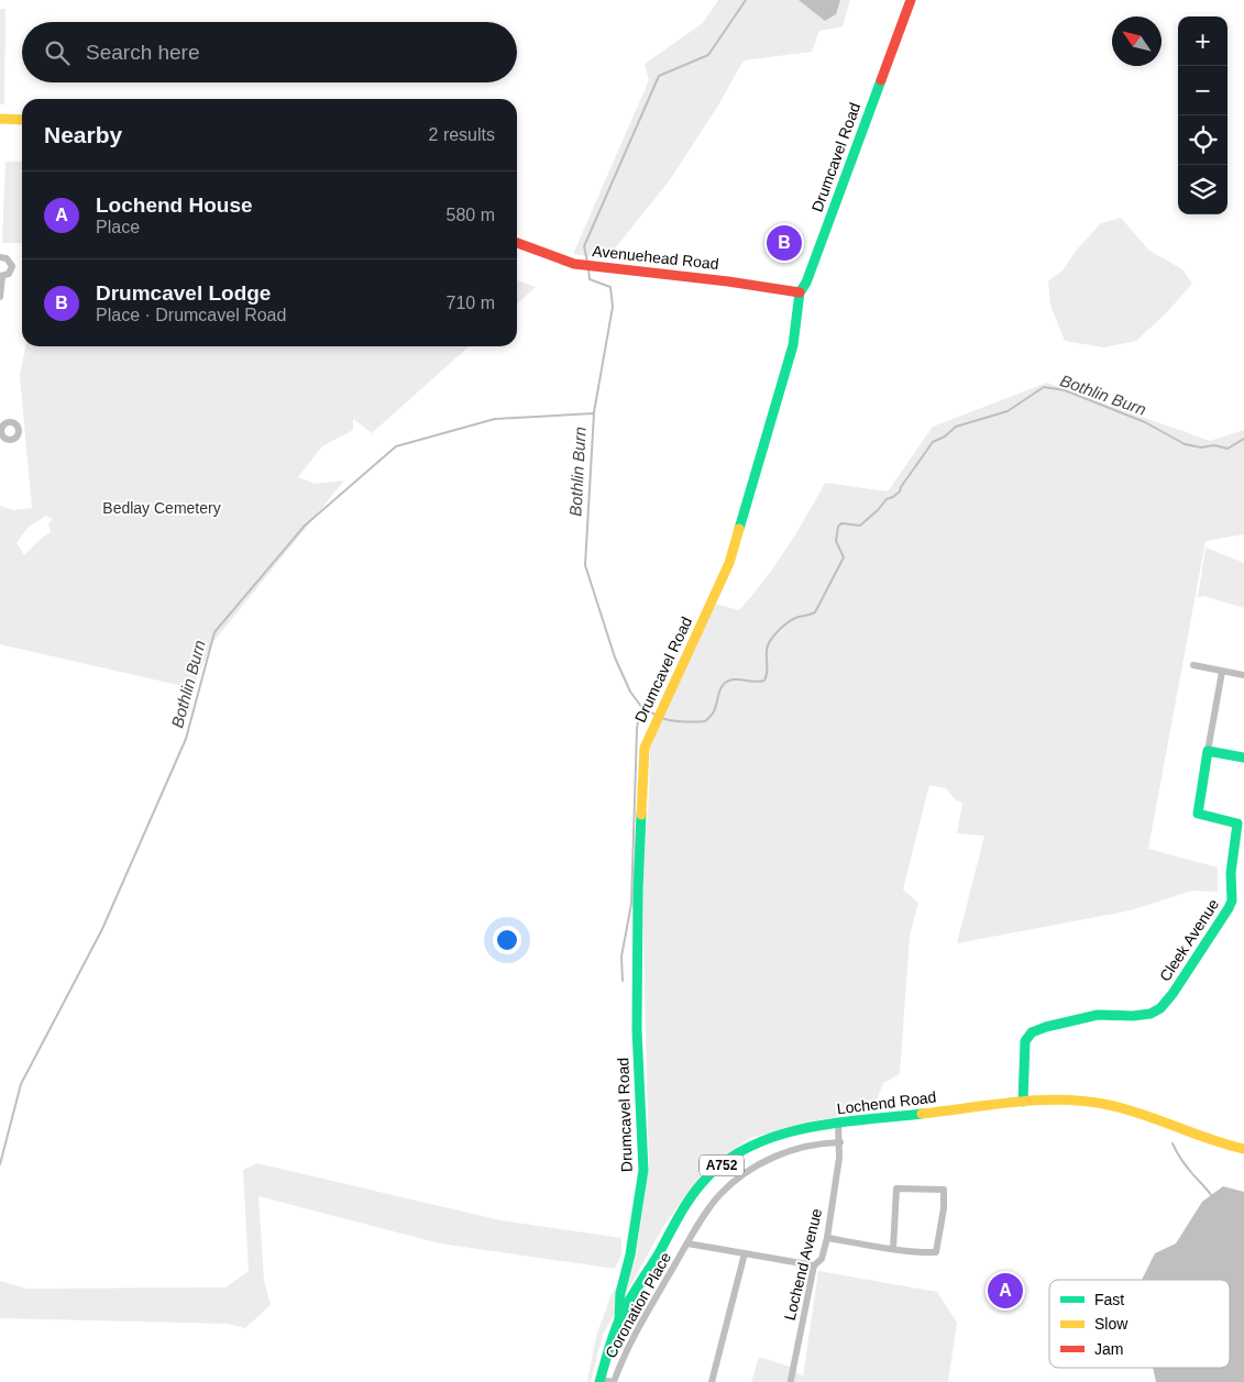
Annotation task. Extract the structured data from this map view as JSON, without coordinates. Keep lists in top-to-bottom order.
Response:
{
  "streets": {
    "street": [
      "Drumcavel Road",
      "Avenuehead Road",
      "Cleek Avenue",
      "Lochend Road",
      "A752",
      "Lochend Avenue",
      "Coronation Place"
    ]
  },
  "crossings": [
    ["Drumcavel Road", "Avenuehead Road"],
    ["Drumcavel Road", "Lochend Road"],
    ["Cleek Avenue", "Lochend Road"],
    ["Lochend Road", "Lochend Avenue"],
    ["Lochend Avenue", "Coronation Place"]
  ],
  "water": ["Bothlin Burn"],
  "parks": ["Bedlay Cemetery"],
  "legend": ["Fast", "Slow", "Jam"],
  "north": "top left",
  "page": {
    "map_buttons": ["+", "−"],
    "search": "Search here",
    "heading": ["Nearby", "2 results"],
    "list": [
      {
        "mark": "A",
        "name": "Lochend House",
        "note": "Place",
        "value": "580 m"
      },
      {
        "mark": "B",
        "name": "Drumcavel Lodge",
        "note": "Place · Drumcavel Road",
        "value": "710 m"
      }
    ],
    "pins": ["B", "A"]
  }
}
